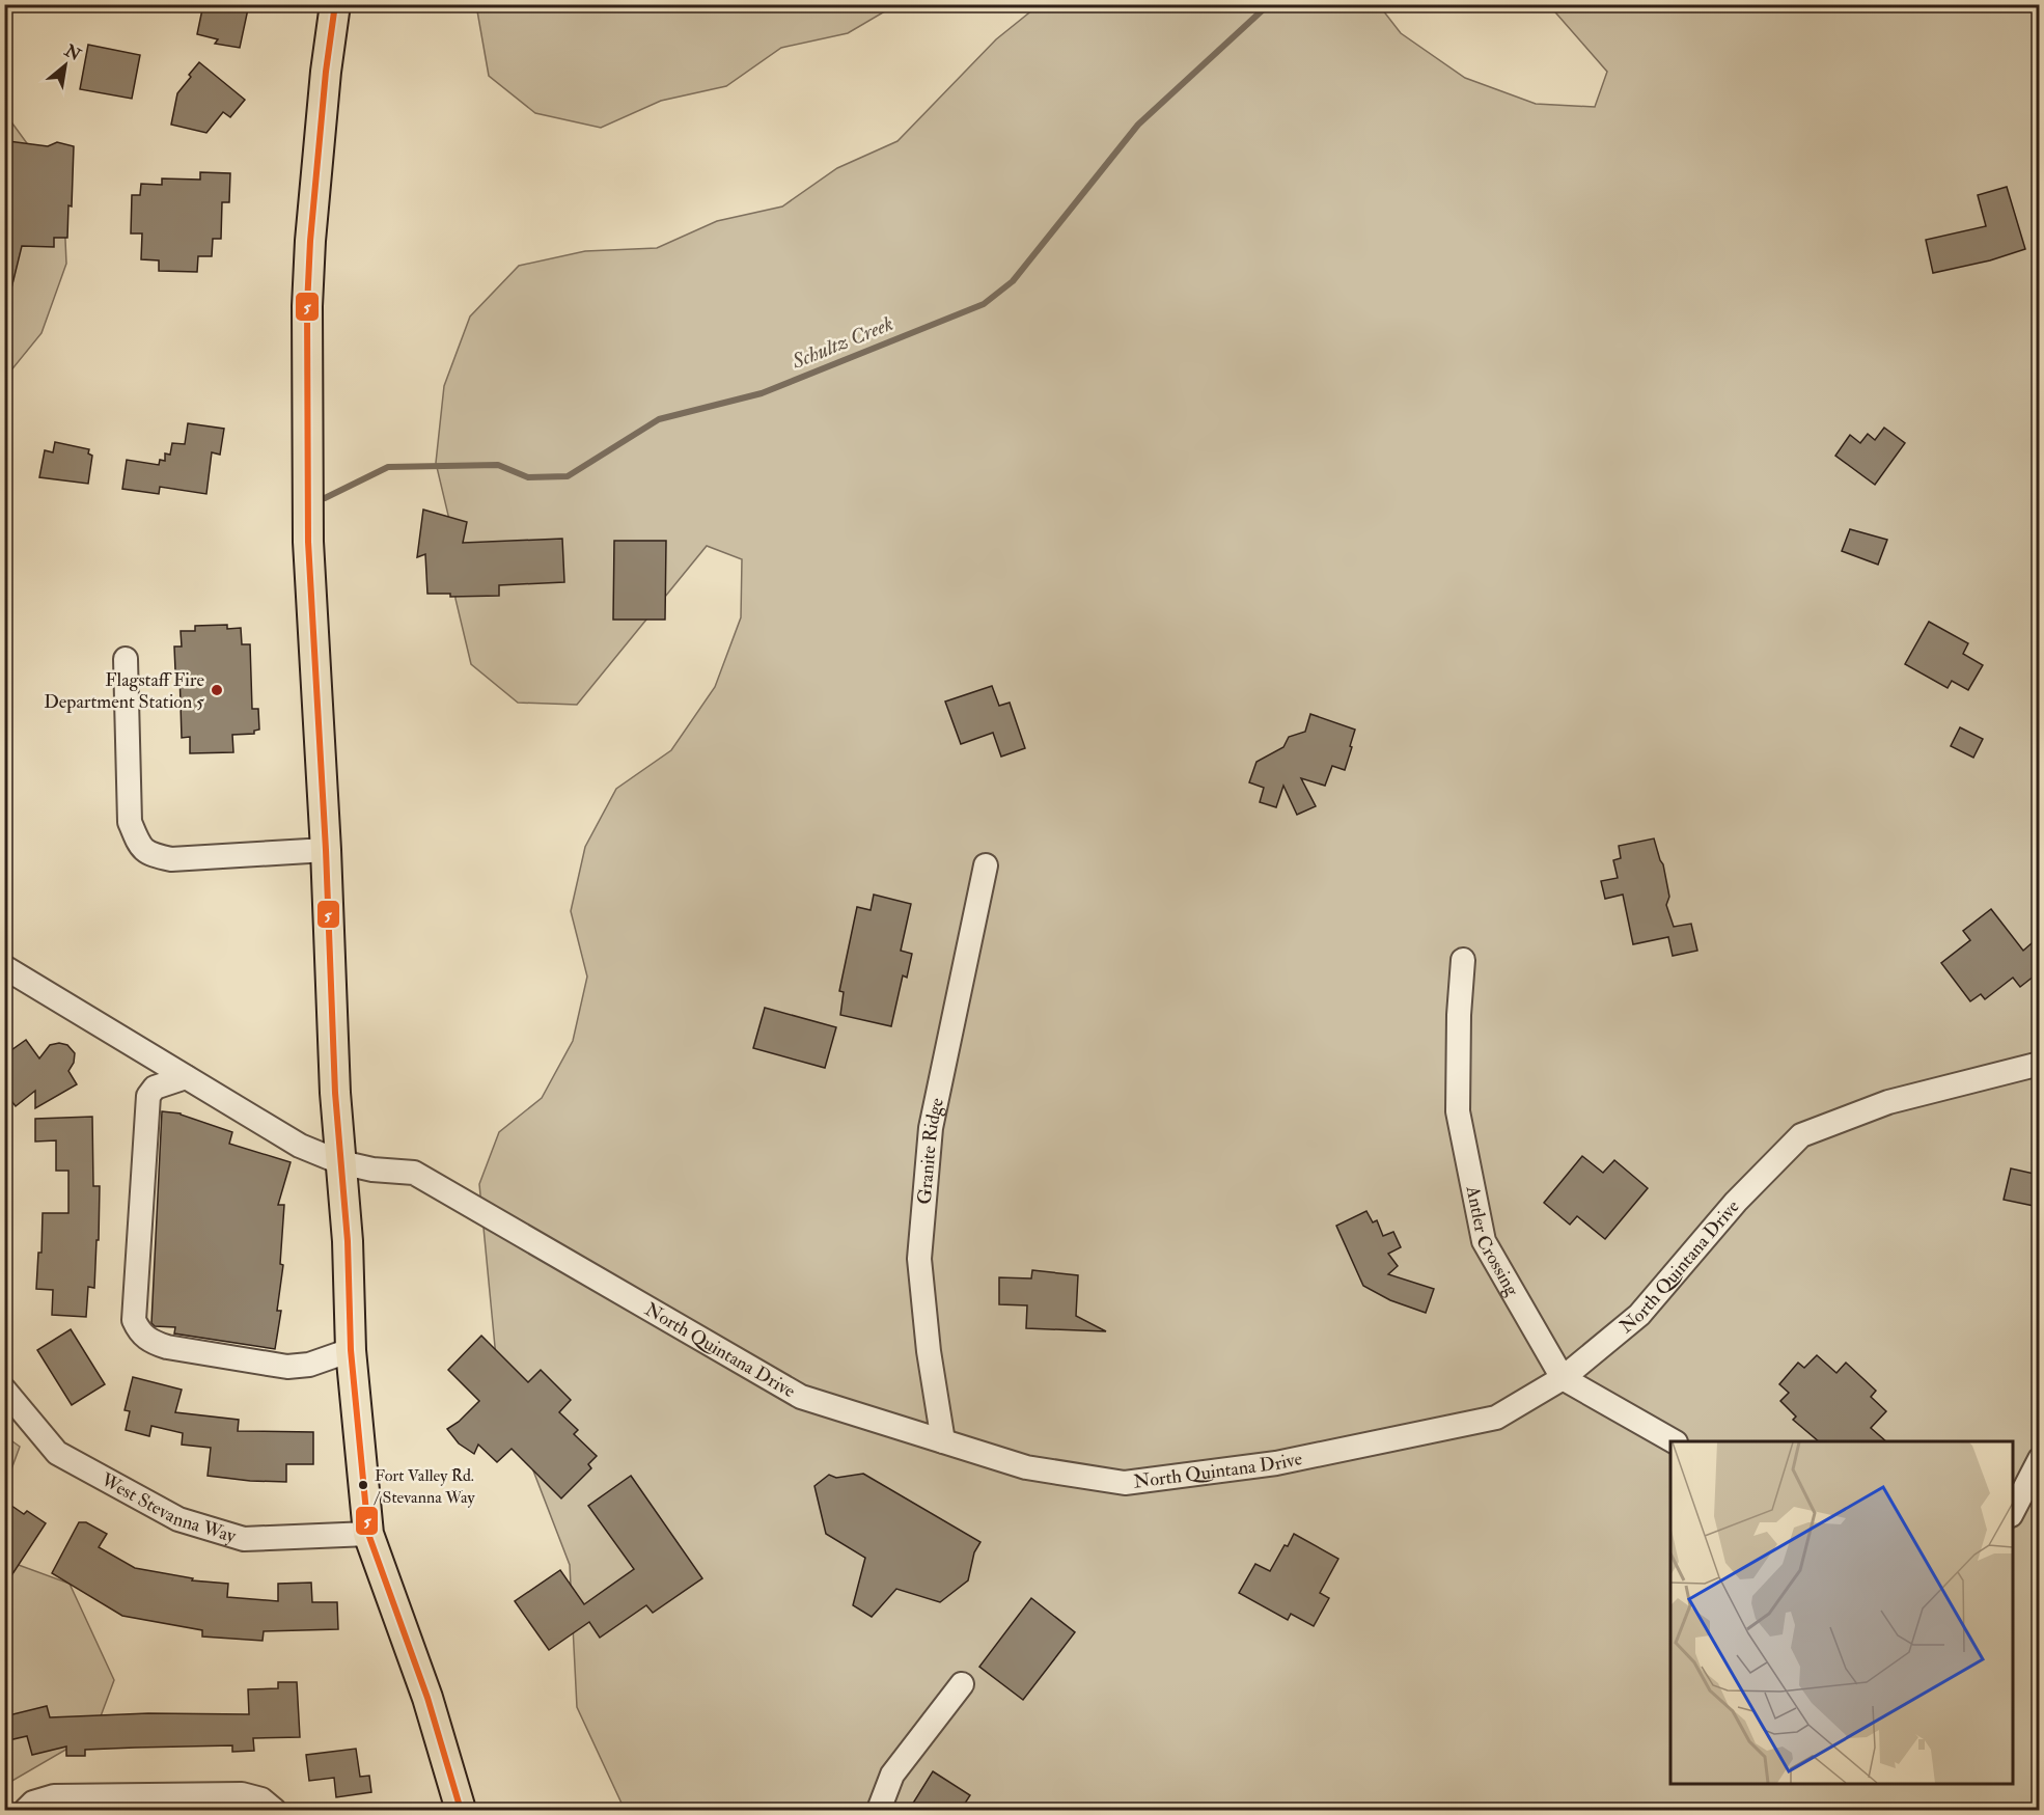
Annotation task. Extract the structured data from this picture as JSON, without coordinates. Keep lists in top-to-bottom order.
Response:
{
  "streets": {
    "street": [
      "Granite Ridge",
      "Antler Crossing",
      "North Quintana Drive",
      "West Stevanna Way"
    ]
  },
  "crossings": [
    ["Granite Ridge", "North Quintana Drive"],
    ["Antler Crossing", "North Quintana Drive"]
  ],
  "water": ["Schultz Creek"],
  "places": ["Flagstaff Fire Department Station 5", "Fort Valley Rd. / Stevanna Way"],
  "lines": ["transit line 5"],
  "north": "top right"
}
